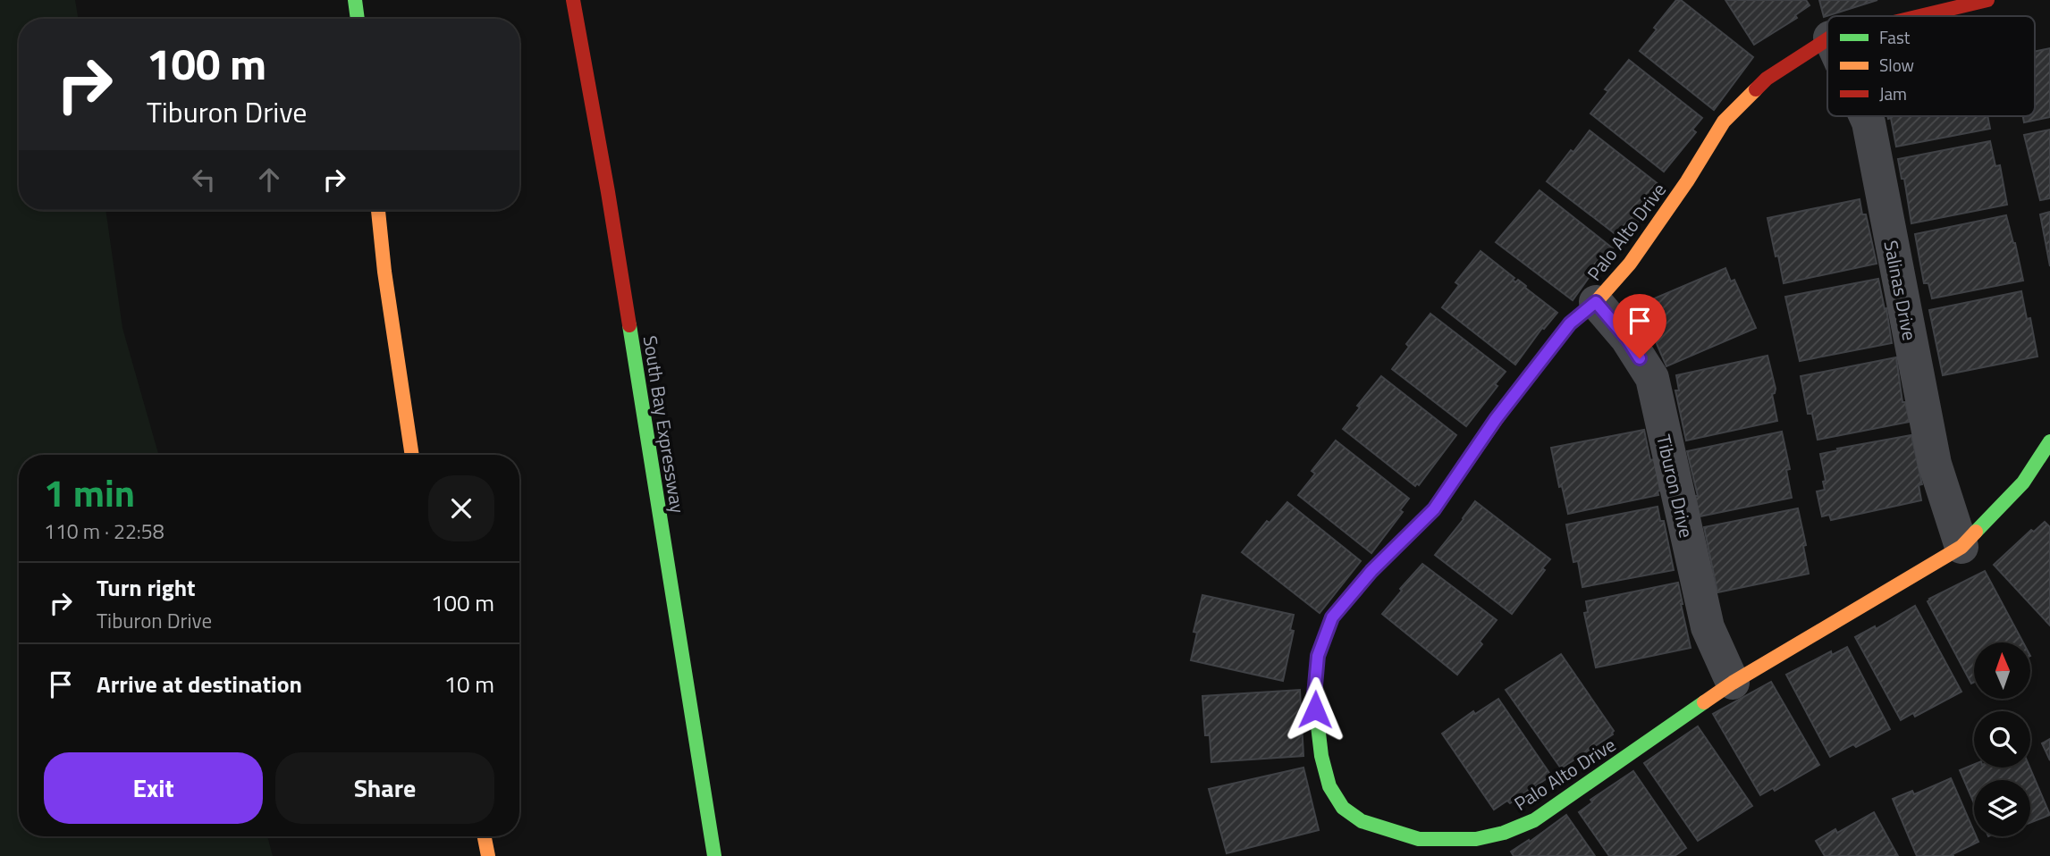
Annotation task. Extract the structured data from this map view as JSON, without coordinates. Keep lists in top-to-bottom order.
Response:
{
  "streets": {
    "main road": ["Palo Alto Drive", "South Bay Expressway"],
    "street": ["Salinas Drive", "Tiburon Drive"]
  },
  "crossings": [
    ["Palo Alto Drive", "Salinas Drive"],
    ["Palo Alto Drive", "Tiburon Drive"]
  ],
  "legend": ["Fast", "Slow", "Jam"],
  "north": "top",
  "page": {
    "turn": ["100 m", "Tiburon Drive"],
    "heading": ["1 min", "110 m · 22:58"],
    "list": [
      {
        "name": "Turn right",
        "note": "Tiburon Drive",
        "value": "100 m"
      },
      {
        "name": "Arrive at destination",
        "value": "10 m"
      }
    ],
    "buttons": ["Exit", "Share"]
  }
}
